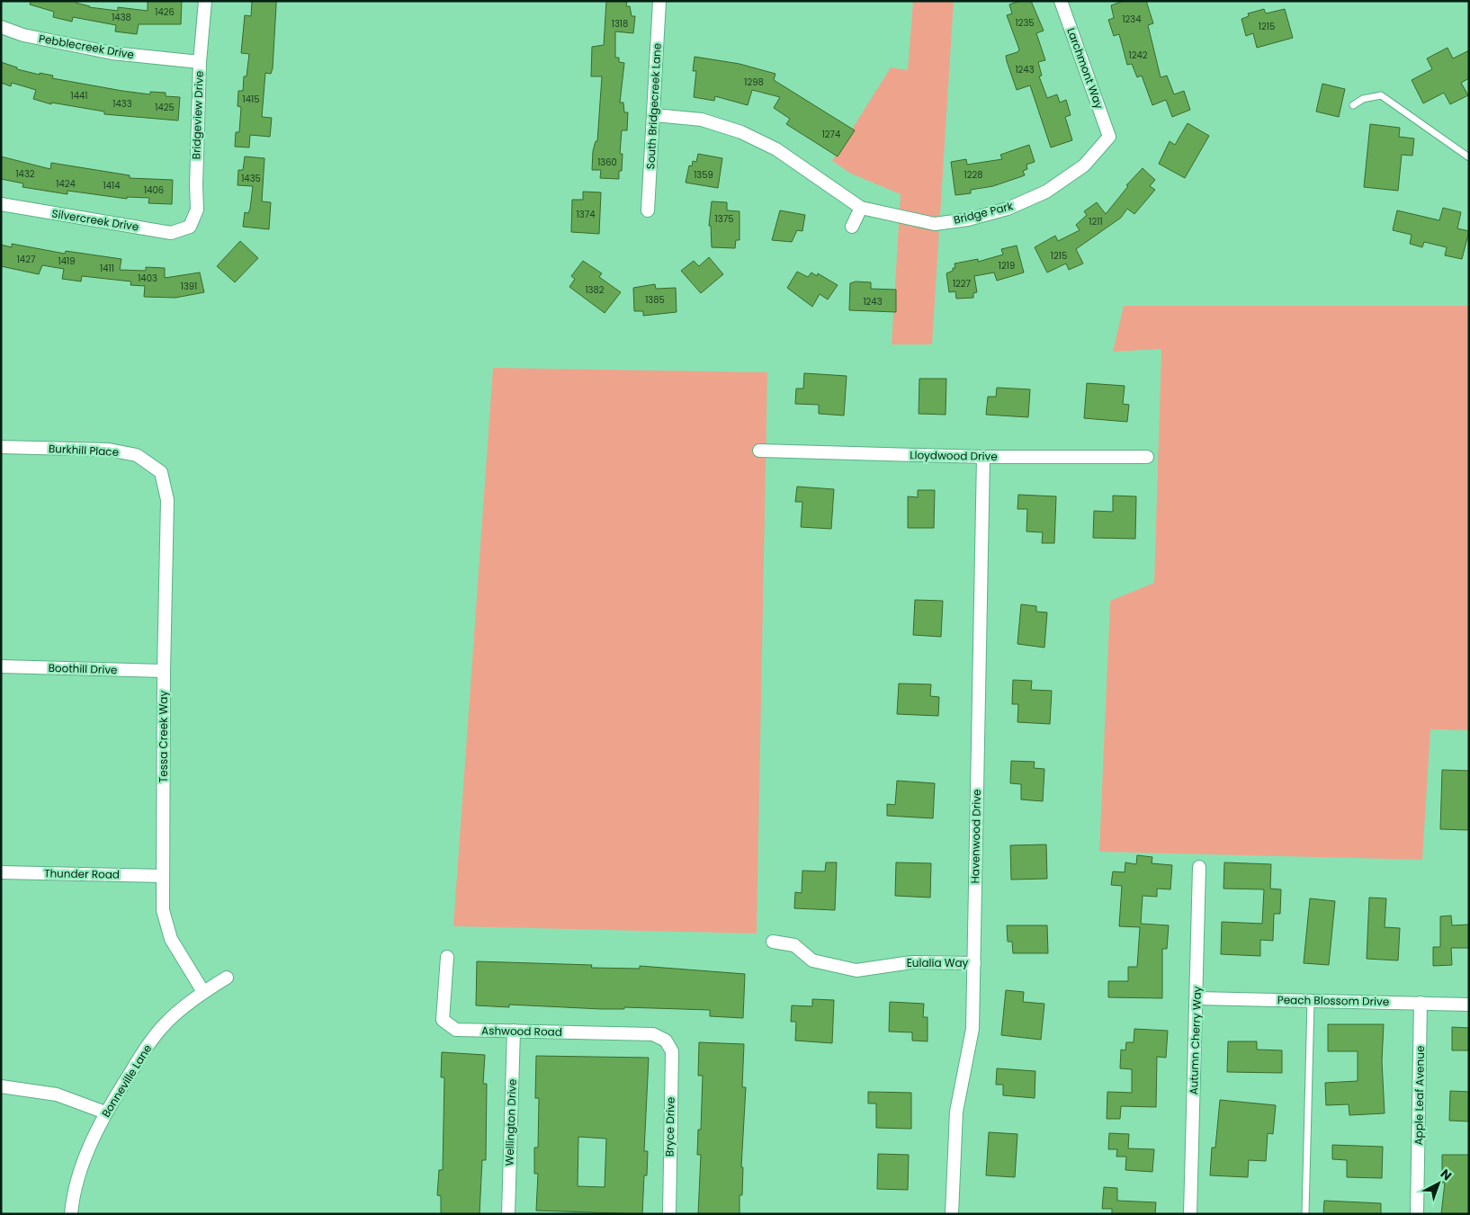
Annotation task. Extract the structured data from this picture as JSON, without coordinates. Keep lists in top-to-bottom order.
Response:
{
  "streets": {
    "street": [
      "Pebblecreek Drive",
      "Larchmont Way",
      "South Bridgecreek Lane",
      "Bridgeview Drive",
      "Bridge Park",
      "Silvercreek Drive",
      "Burkhill Place",
      "Lloydwood Drive",
      "Boothill Drive",
      "Tessa Creek Way",
      "Havenwood Drive",
      "Thunder Road",
      "Eulalia Way",
      "Peach Blossom Drive",
      "Ashwood Road",
      "Autumn Cherry Way",
      "Bonneville Lane",
      "Apple Leaf Avenue",
      "Wellington Drive",
      "Bryce Drive"
    ]
  },
  "crossings": [
    ["Pebblecreek Drive", "Bridgeview Drive"],
    ["Larchmont Way", "Bridge Park"],
    ["South Bridgecreek Lane", "Bridge Park"],
    ["Bridgeview Drive", "Silvercreek Drive"],
    ["Burkhill Place", "Tessa Creek Way"],
    ["Lloydwood Drive", "Havenwood Drive"],
    ["Boothill Drive", "Tessa Creek Way"],
    ["Tessa Creek Way", "Thunder Road"],
    ["Tessa Creek Way", "Bonneville Lane"],
    ["Havenwood Drive", "Eulalia Way"],
    ["Peach Blossom Drive", "Autumn Cherry Way"],
    ["Peach Blossom Drive", "Apple Leaf Avenue"],
    ["Ashwood Road", "Wellington Drive"],
    ["Ashwood Road", "Bryce Drive"]
  ],
  "house_numbers": [
    "1426",
    "1438",
    "1234",
    "1235",
    "1318",
    "1215",
    "1242",
    "1243",
    "1298",
    "1441",
    "1415",
    "1433",
    "1425",
    "1274",
    "1360",
    "1432",
    "1359",
    "1228",
    "1435",
    "1424",
    "1414",
    "1406",
    "1374",
    "1375",
    "1211",
    "1215",
    "1427",
    "1419",
    "1219",
    "1411",
    "1403",
    "1227",
    "1391",
    "1382",
    "1385",
    "1243"
  ],
  "north": "top right"
}
